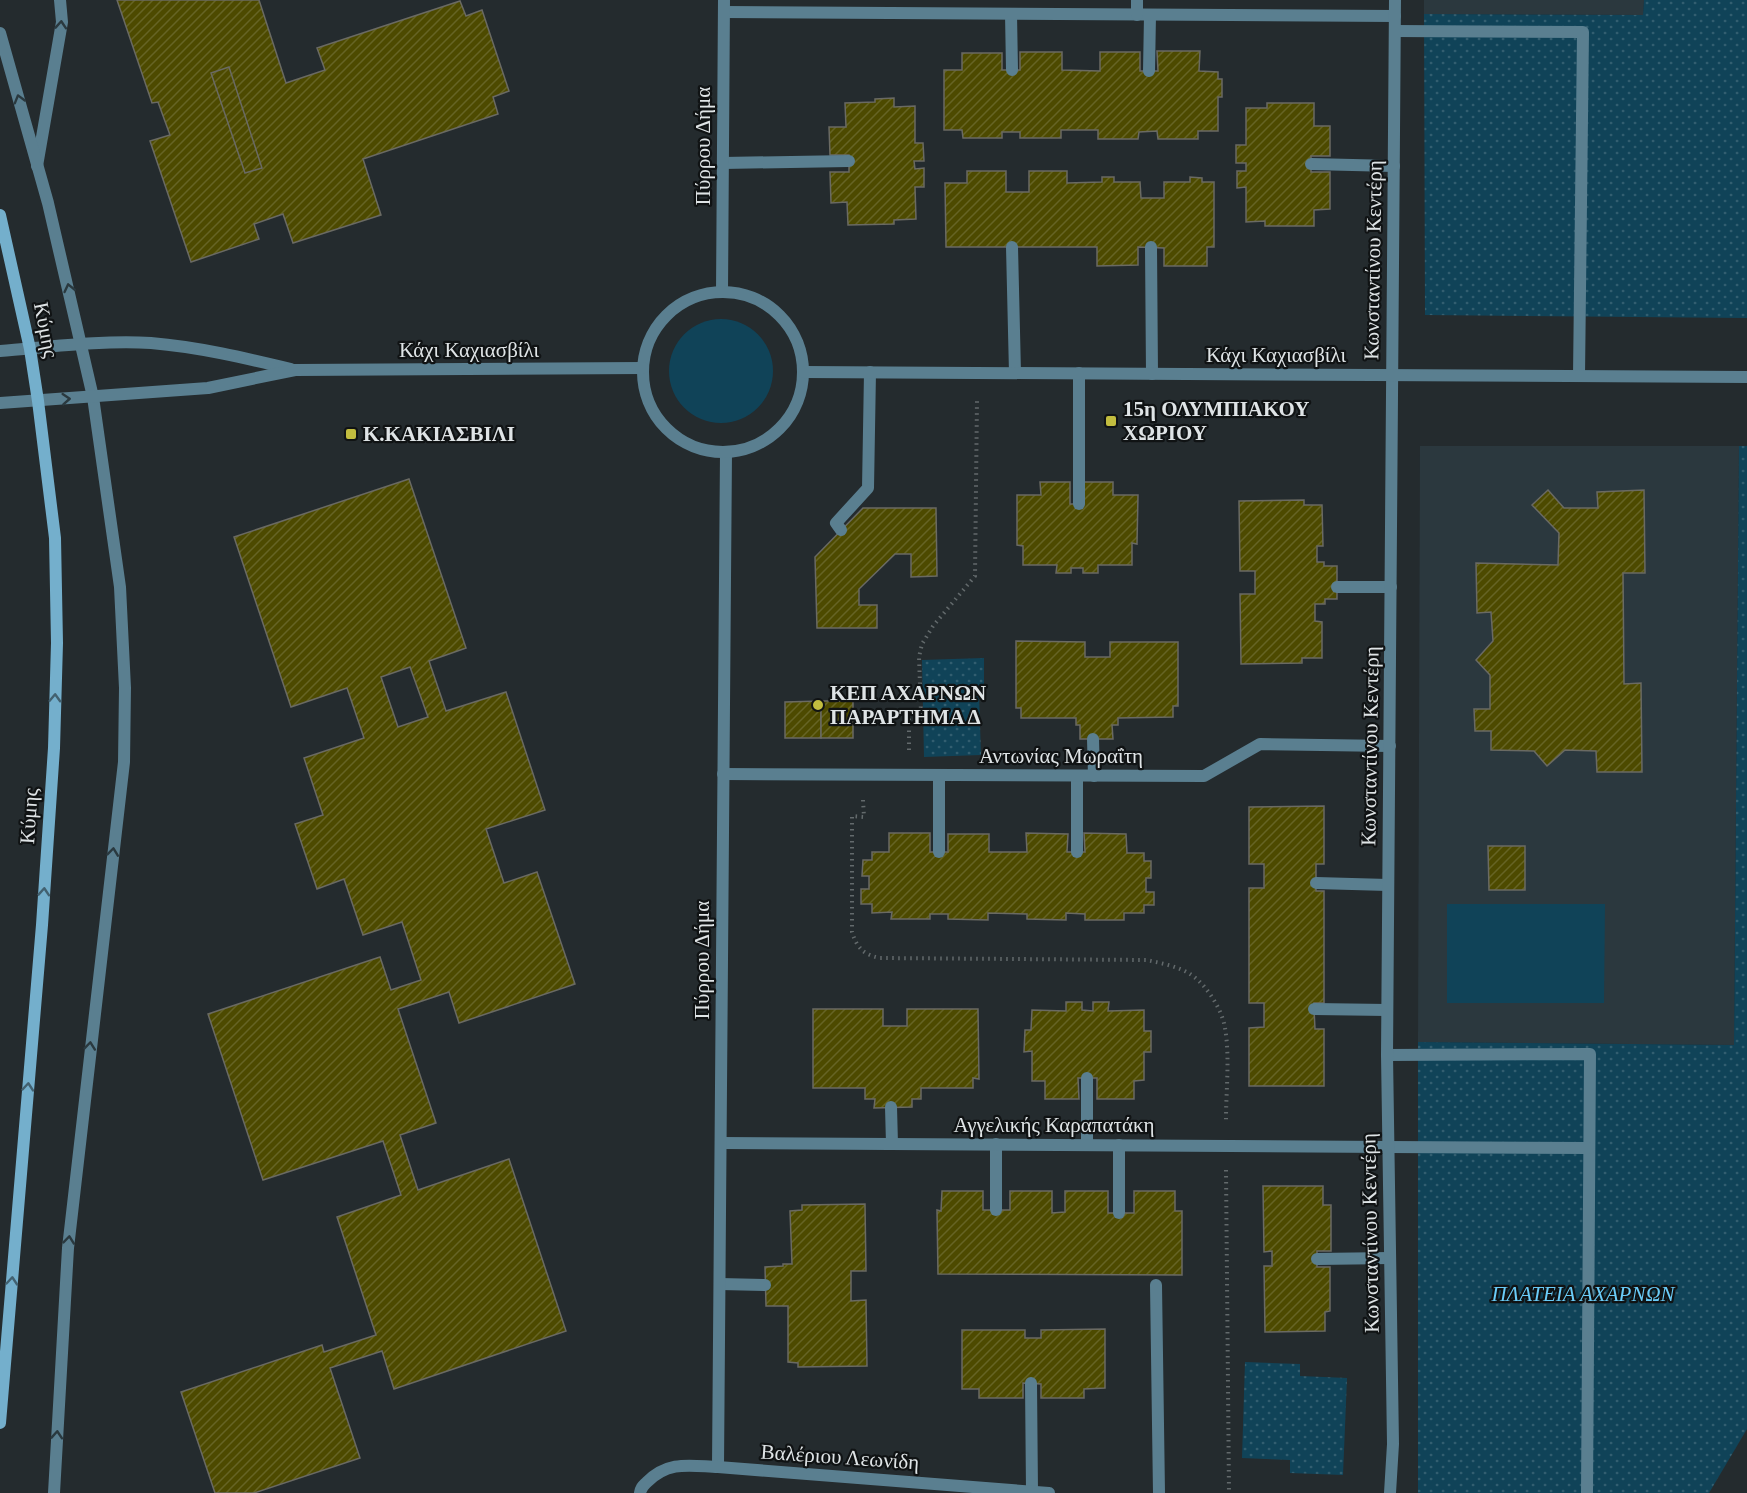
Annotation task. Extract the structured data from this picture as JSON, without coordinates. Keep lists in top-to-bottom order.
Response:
{
  "streets": {
    "main road": ["Κύμης"],
    "street": [
      "Πύρρου Δήμα",
      "Κωνσταντίνου Κεντέρη",
      "Κάχι Καχιασβίλι",
      "Αντωνίας Μωραΐτη",
      "Αγγελικής Καραπατάκη",
      "Βαλέριου Λεωνίδη"
    ]
  },
  "crossings": [
    ["Πύρρου Δήμα", "Κάχι Καχιασβίλι"],
    ["Πύρρου Δήμα", "Αντωνίας Μωραΐτη"],
    ["Πύρρου Δήμα", "Αγγελικής Καραπατάκη"],
    ["Πύρρου Δήμα", "Βαλέριου Λεωνίδη"],
    ["Κωνσταντίνου Κεντέρη", "Κάχι Καχιασβίλι"],
    ["Κωνσταντίνου Κεντέρη", "Αντωνίας Μωραΐτη"],
    ["Κωνσταντίνου Κεντέρη", "Αγγελικής Καραπατάκη"],
    ["Κύμης", "Κάχι Καχιασβίλι"]
  ],
  "one_way": ["Κύμης"],
  "parks": ["ΠΛΑΤΕΙΑ ΑΧΑΡΝΩΝ"],
  "places": {
    "transit": ["15η ΟΛΥΜΠΙΑΚΟΥ ΧΩΡΙΟΥ", "Κ.ΚΑΚΙΑΣΒΙΛΙ"],
    "other": ["ΚΕΠ ΑΧΑΡΝΩΝ ΠΑΡΑΡΤΗΜΑ Δ"]
  }
}
